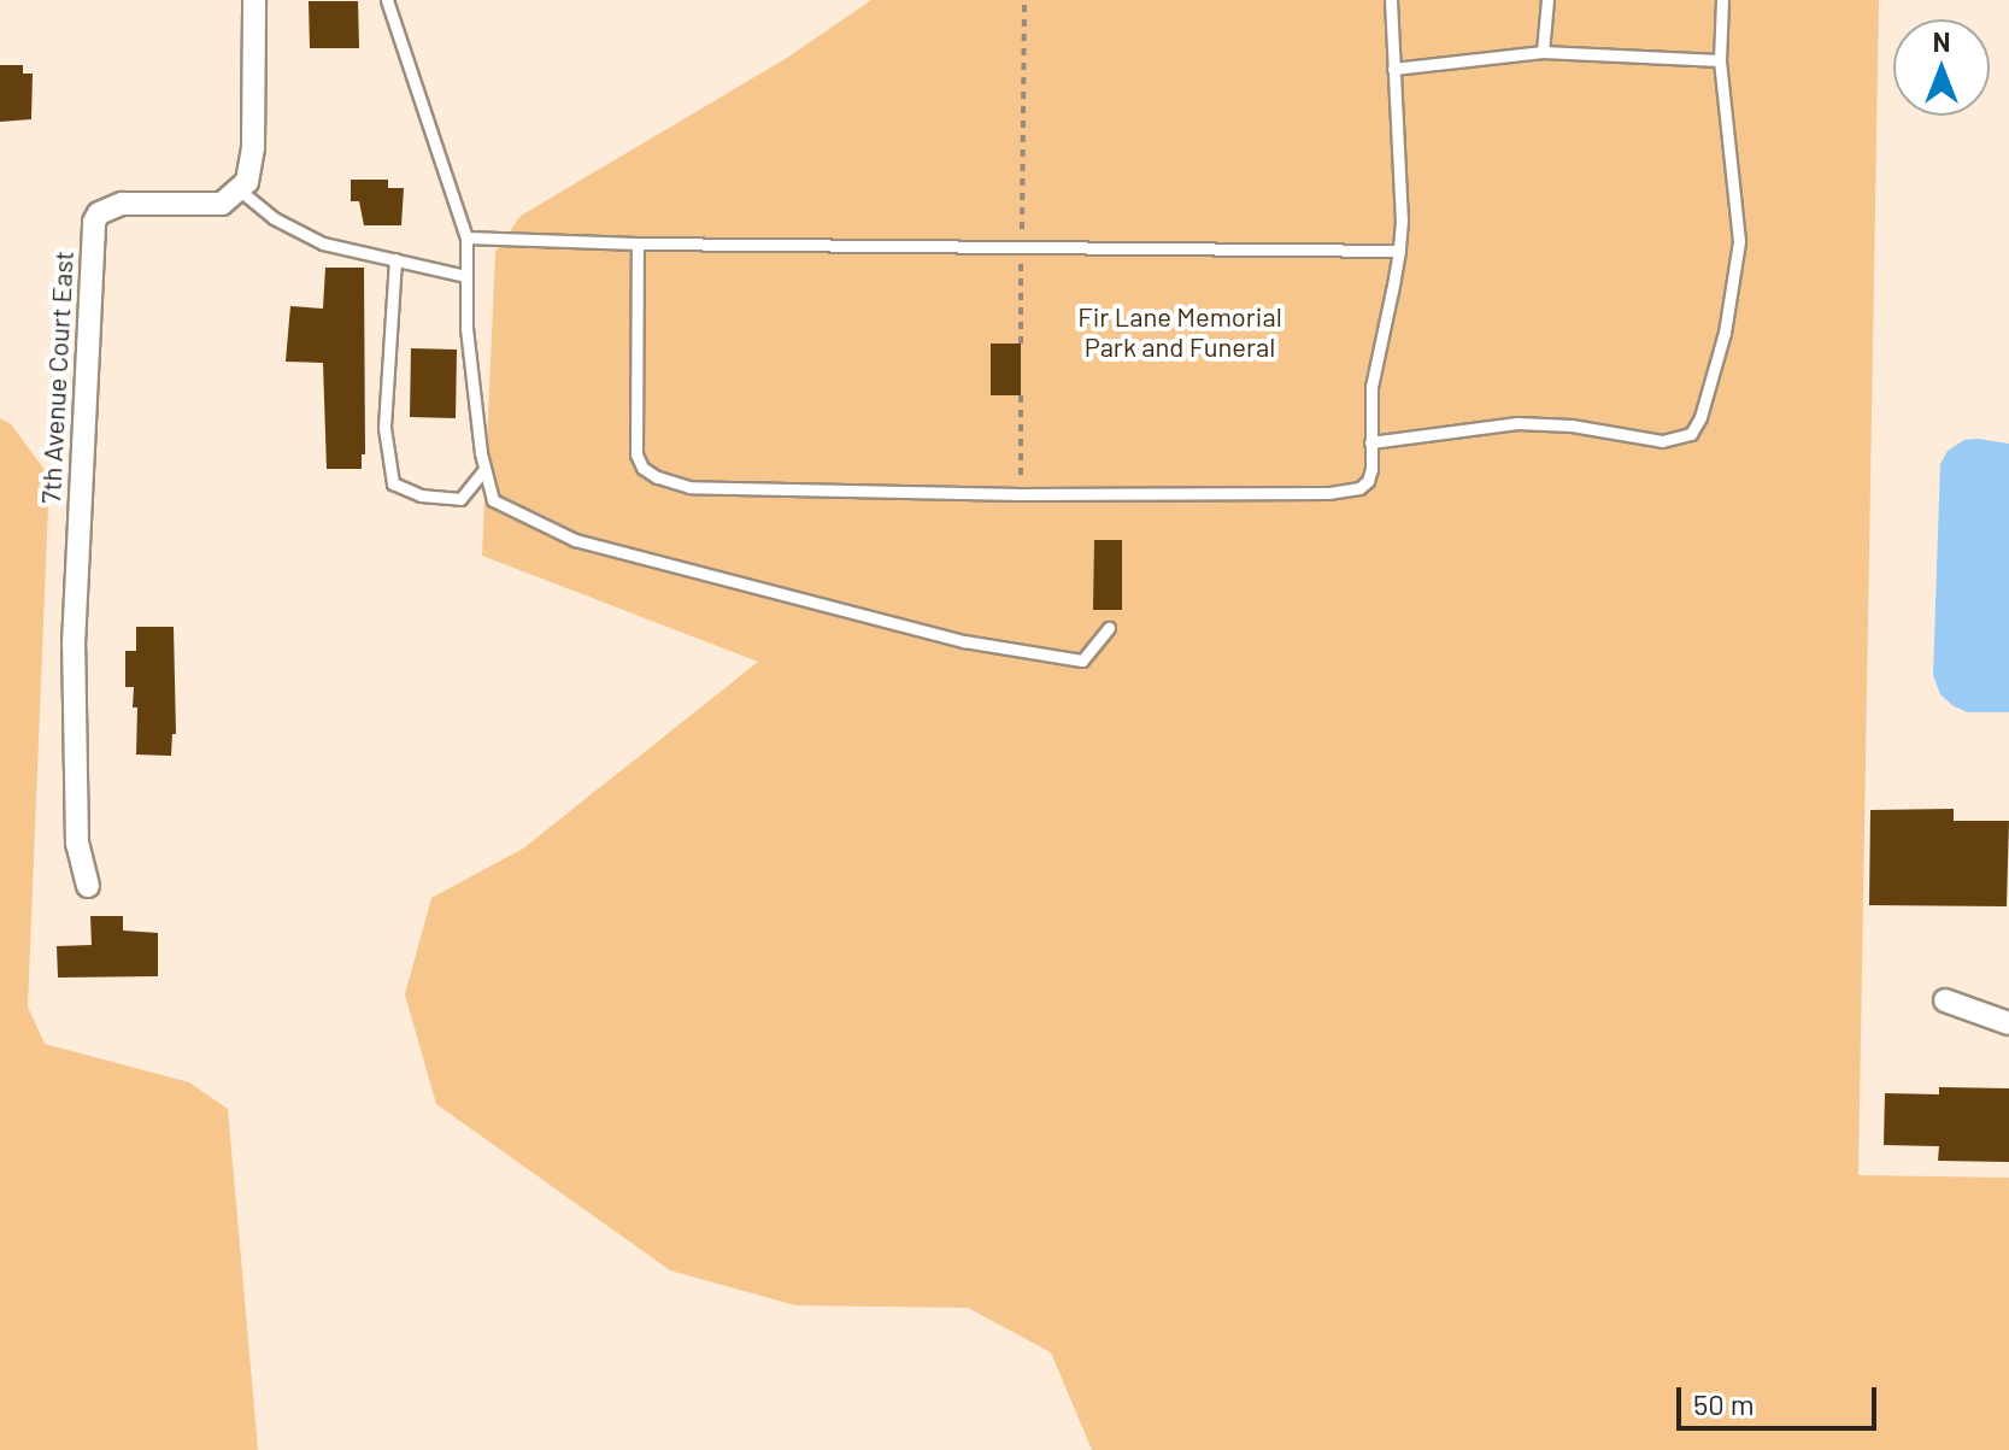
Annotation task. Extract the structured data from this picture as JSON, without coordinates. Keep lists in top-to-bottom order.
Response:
{
  "streets": {
    "street": ["7th Avenue Court East"]
  },
  "parks": ["Fir Lane Memorial Park and Funeral"],
  "scale_bar": "50 m",
  "north": "top"
}
